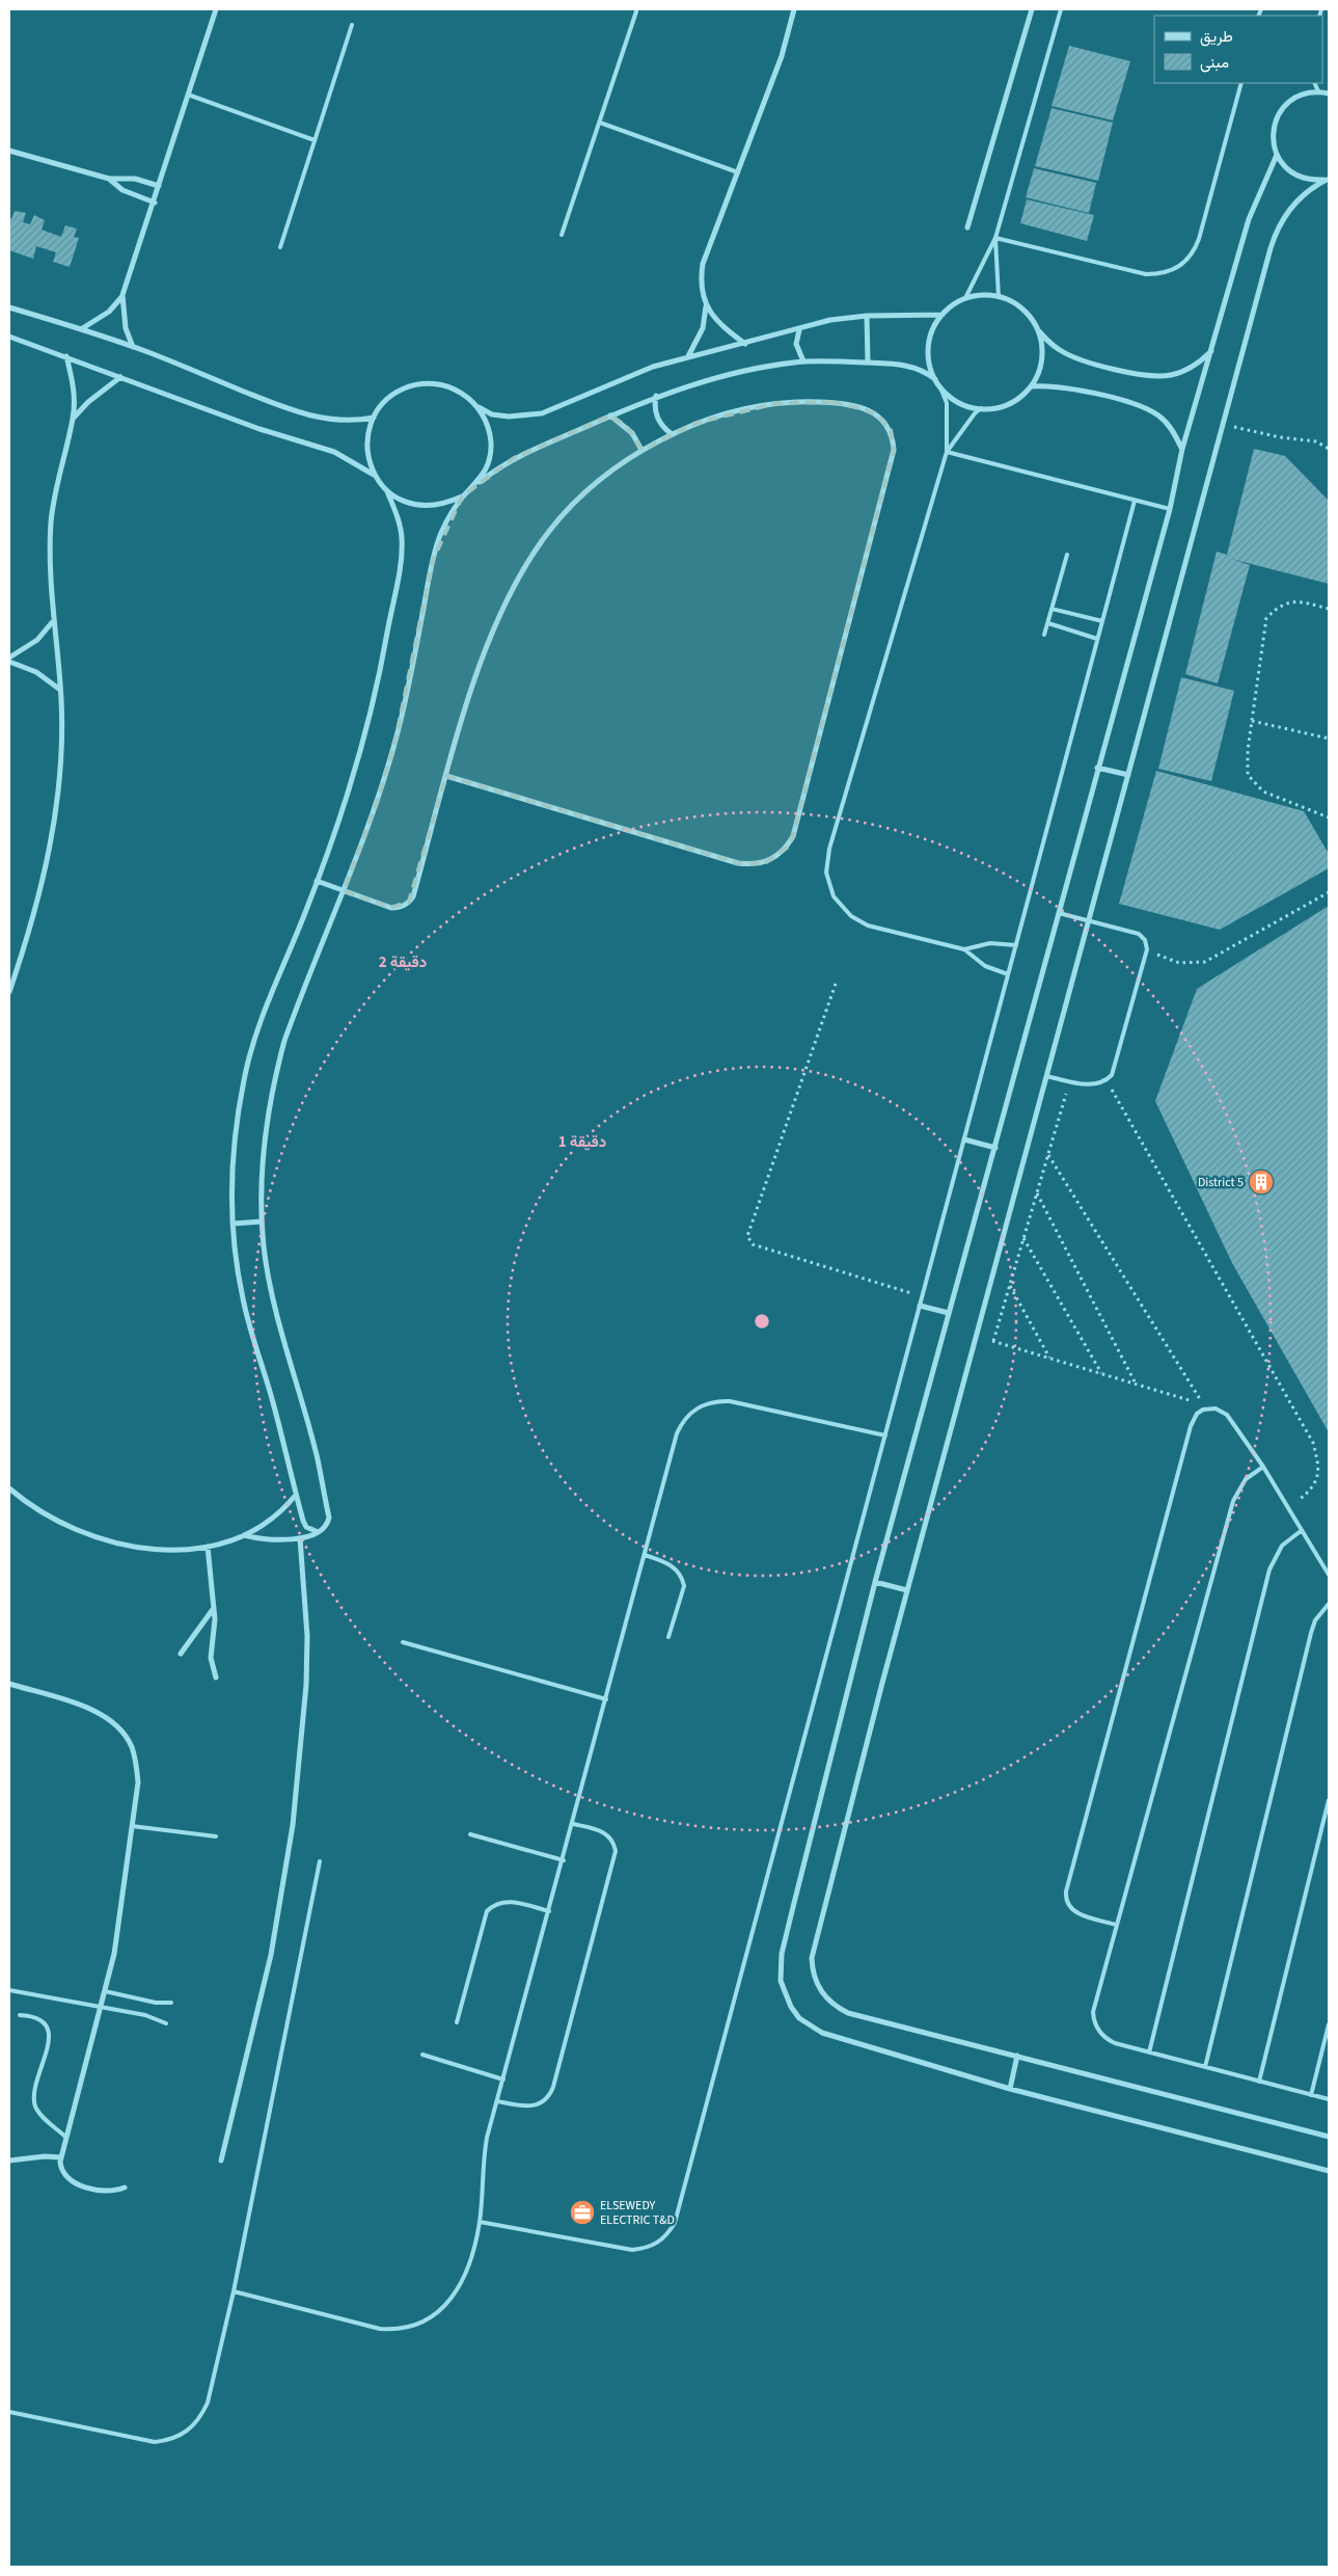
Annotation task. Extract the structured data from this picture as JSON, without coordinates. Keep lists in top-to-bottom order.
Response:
{
  "places": {
    "building": ["District 5"],
    "office": ["ELSEWEDY ELECTRIC T&D"]
  },
  "legend": ["طريق", "مبنى"],
  "rings": ["2 دقيقة", "1 دقيقة"]
}
